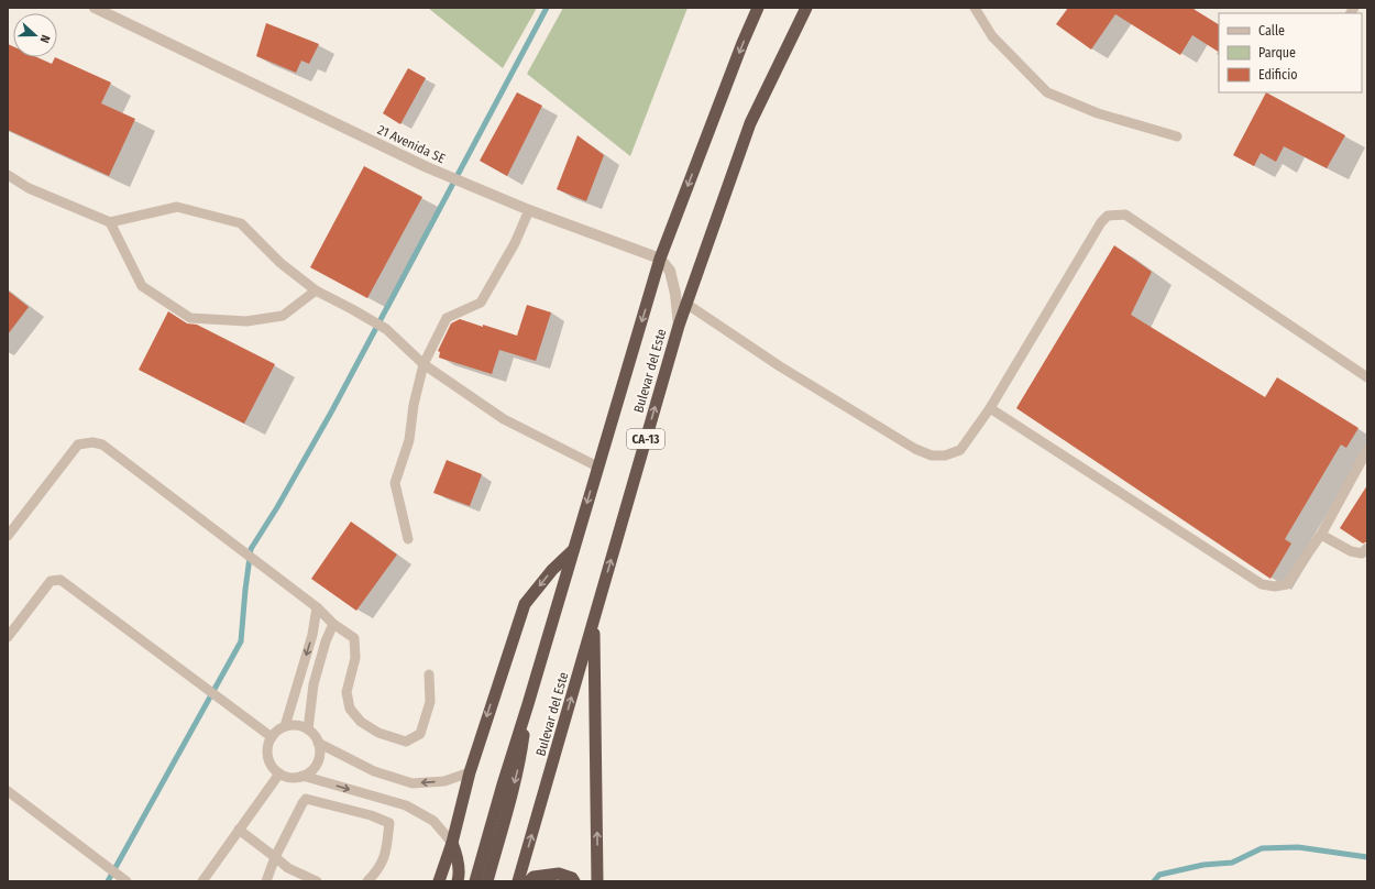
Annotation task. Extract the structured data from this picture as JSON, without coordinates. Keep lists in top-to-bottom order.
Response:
{
  "streets": {
    "highway": ["Bulevar del Este", "CA-13"],
    "street": ["21 Avenida SE"]
  },
  "crossings": [
    ["21 Avenida SE", "Bulevar del Este"]
  ],
  "legend": ["Calle", "Parque", "Edificio"],
  "north": "right"
}
